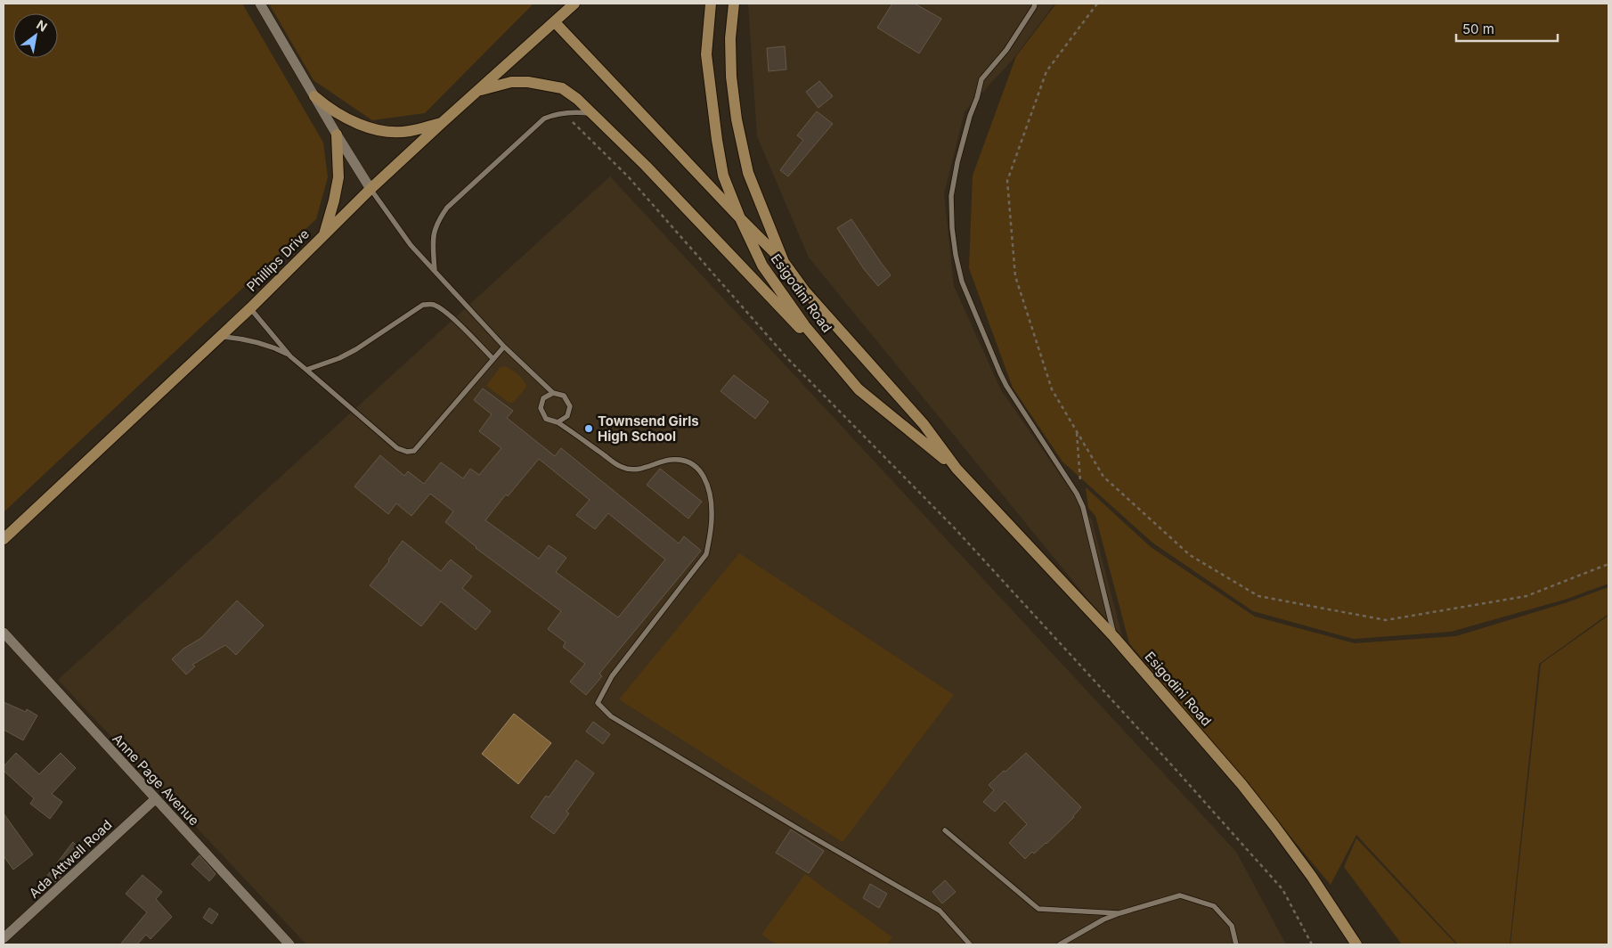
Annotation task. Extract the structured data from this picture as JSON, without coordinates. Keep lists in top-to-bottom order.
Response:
{
  "streets": {
    "main road": ["Phillips Drive", "Esigodini Road"],
    "street": ["Anne Page Avenue", "Ada Attwell Road"]
  },
  "crossings": [
    ["Anne Page Avenue", "Ada Attwell Road"]
  ],
  "places": ["Townsend Girls High School"],
  "scale_bar": "50 m",
  "north": "top right"
}
